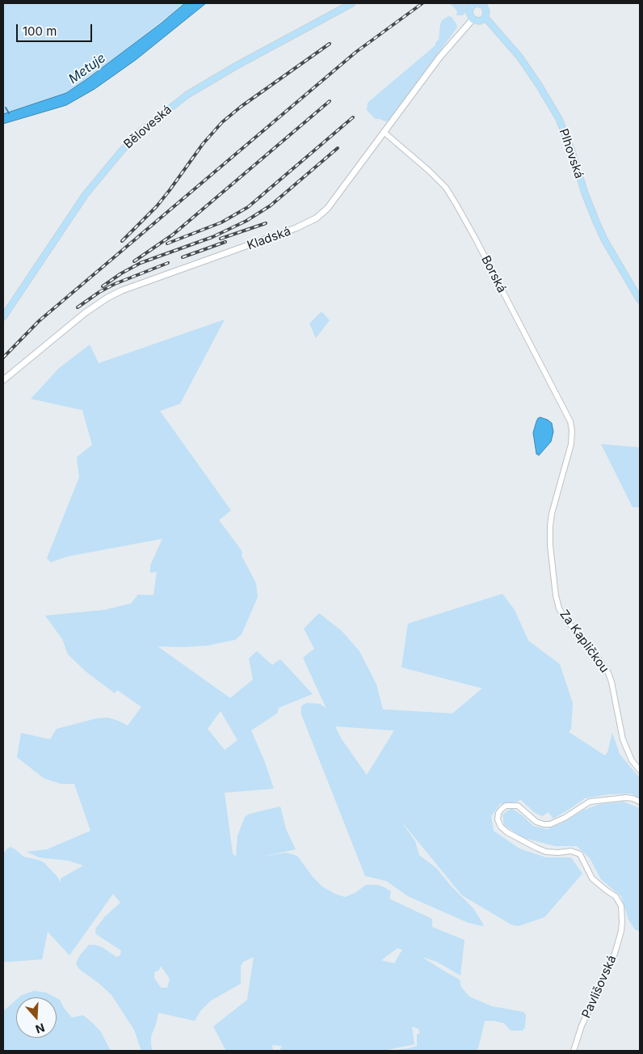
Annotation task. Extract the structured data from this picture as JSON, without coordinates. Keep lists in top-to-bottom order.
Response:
{
  "streets": {
    "main road": ["Běloveská", "Plhovská", "Kladská"],
    "street": ["Borská", "Za Kapličkou", "Pavlišovská"]
  },
  "crossings": [
    ["Plhovská", "Kladská"],
    ["Kladská", "Borská"],
    ["Borská", "Za Kapličkou"]
  ],
  "water": ["Metuje"],
  "scale_bar": "100 m",
  "north": "bottom"
}
